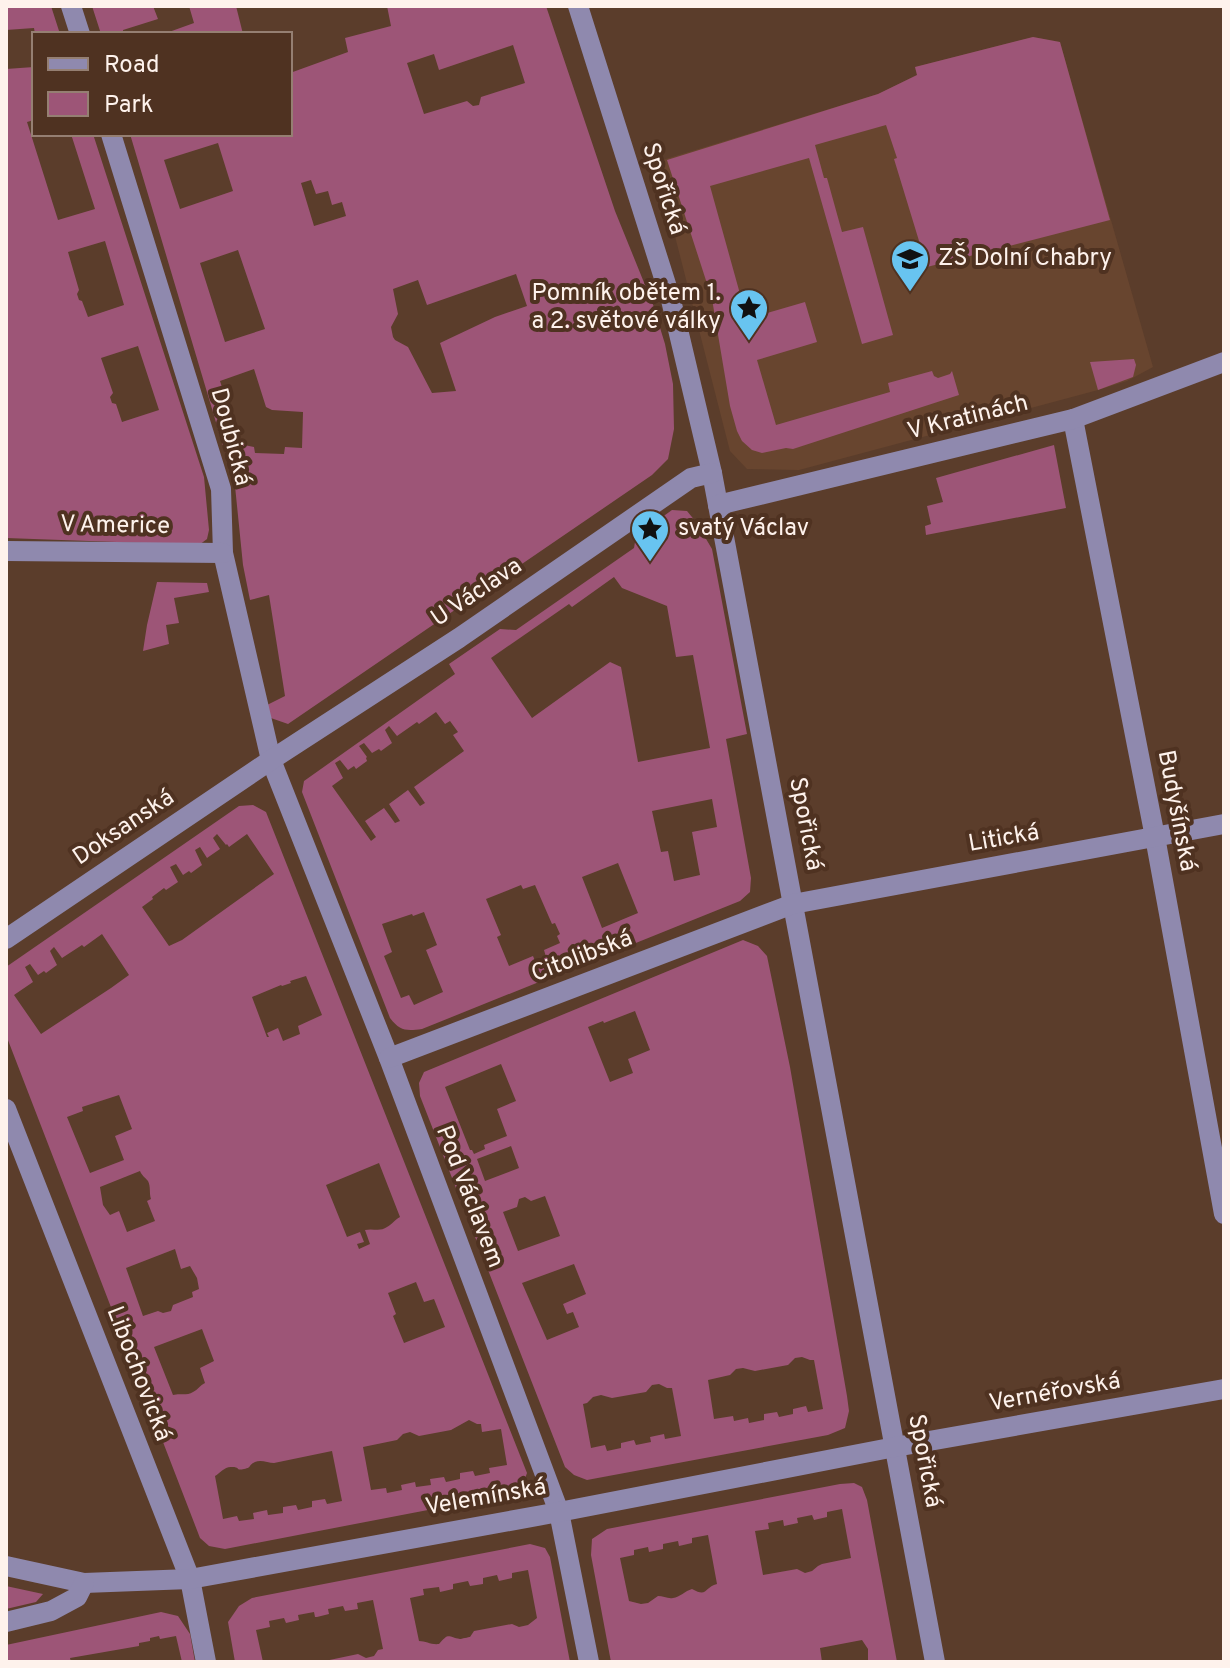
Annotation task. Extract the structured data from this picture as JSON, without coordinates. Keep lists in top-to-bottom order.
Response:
{
  "streets": {
    "street": [
      "Spořická",
      "V Kratinách",
      "Doubická",
      "V Americe",
      "U Václava",
      "Budyšínská",
      "Doksanská",
      "Litická",
      "Citolibská",
      "Pod Václavem",
      "Libochovická",
      "Vernéřovská",
      "Velemínská"
    ]
  },
  "crossings": [
    ["Spořická", "V Kratinách"],
    ["Spořická", "U Václava"],
    ["Spořická", "Litická"],
    ["Spořická", "Citolibská"],
    ["Spořická", "Vernéřovská"],
    ["Spořická", "Velemínská"],
    ["V Kratinách", "Budyšínská"],
    ["Doubická", "V Americe"],
    ["Doubická", "U Václava"],
    ["Doubická", "Doksanská"],
    ["Doubická", "Pod Václavem"],
    ["U Václava", "Doksanská"],
    ["U Václava", "Pod Václavem"],
    ["Budyšínská", "Litická"],
    ["Doksanská", "Pod Václavem"],
    ["Litická", "Citolibská"],
    ["Citolibská", "Pod Václavem"],
    ["Pod Václavem", "Velemínská"],
    ["Libochovická", "Velemínská"],
    ["Vernéřovská", "Velemínská"]
  ],
  "places": {
    "school or university": ["ZŠ Dolní Chabry"],
    "place": ["Pomník obětem 1. a 2. světové války", "svatý Václav"]
  },
  "legend": ["Road", "Park"]
}
